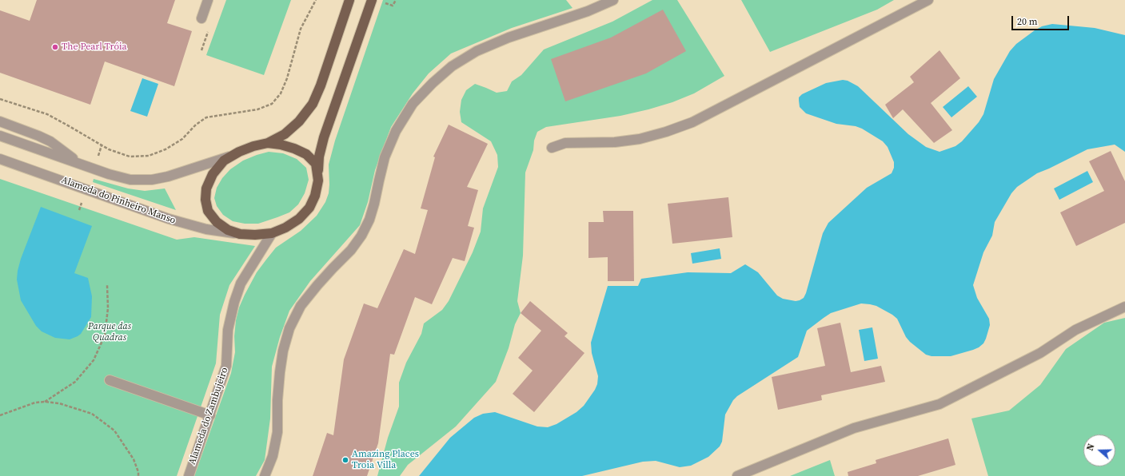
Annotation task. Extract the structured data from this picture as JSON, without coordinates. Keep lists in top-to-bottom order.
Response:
{
  "streets": {
    "street": ["Alameda do Pinheiro Manso", "Alameda do Zambujeiro"]
  },
  "crossings": [
    ["Alameda do Pinheiro Manso", "Alameda do Zambujeiro"]
  ],
  "parks": ["Parque das Quadras"],
  "places": ["The Pearl Tróia", "Amazing Places Troia Villa"],
  "scale_bar": "20 m",
  "north": "left"
}
